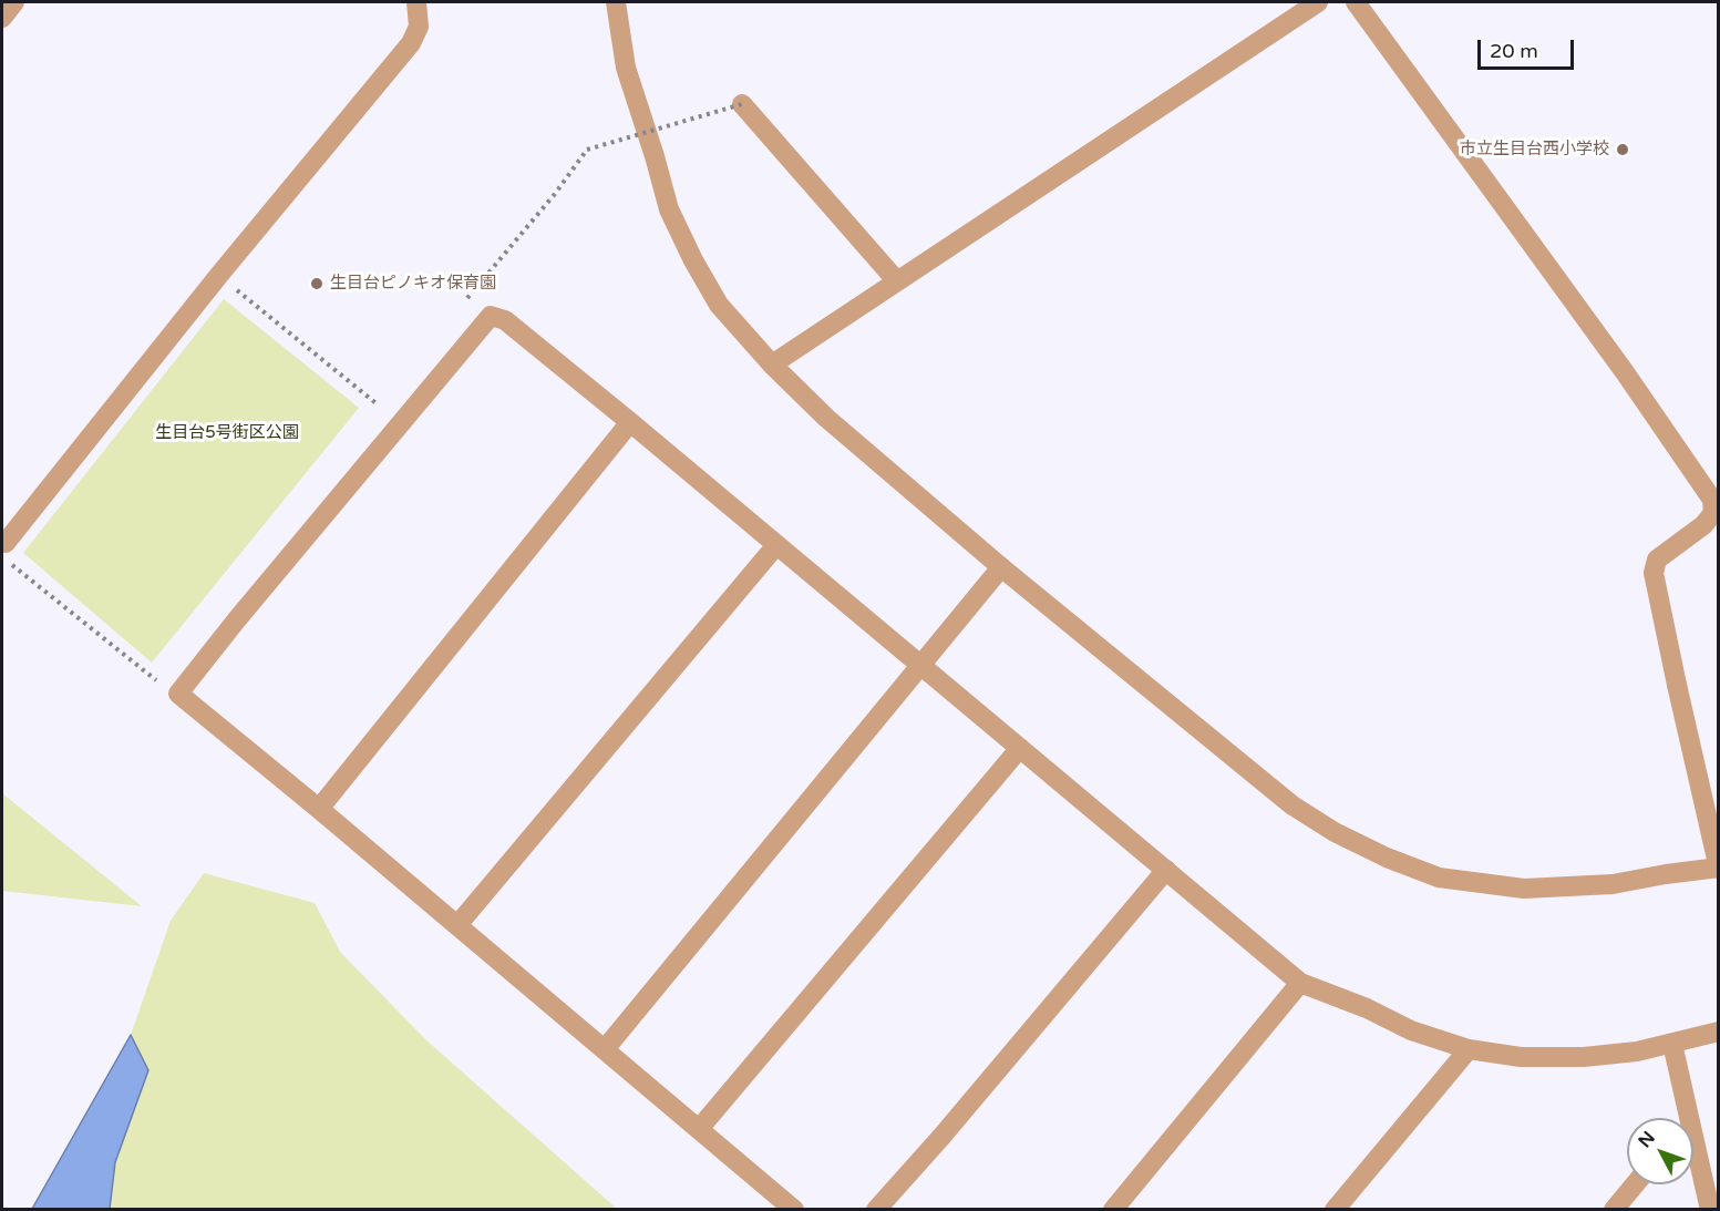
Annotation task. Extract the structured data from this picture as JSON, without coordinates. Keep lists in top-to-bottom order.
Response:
{
  "parks": ["生目台5号街区公園"],
  "places": ["市立生目台西小学校", "生目台ピノキオ保育園"],
  "scale_bar": "20 m",
  "north": "top left"
}
